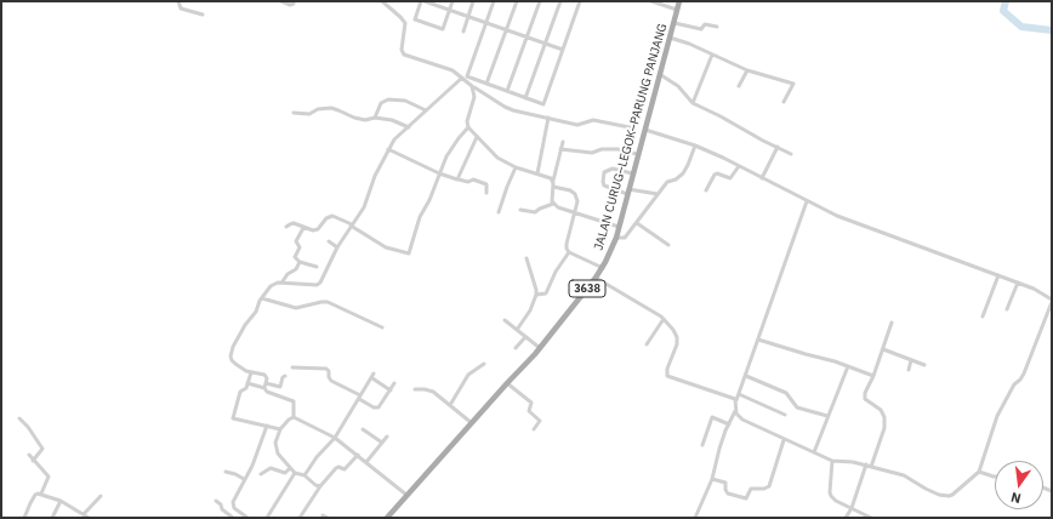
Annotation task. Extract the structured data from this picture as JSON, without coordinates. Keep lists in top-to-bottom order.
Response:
{
  "streets": {
    "main road": ["JALAN CURUG–LEGOK–PARUNG PANJANG", "3638"]
  },
  "north": "bottom"
}
